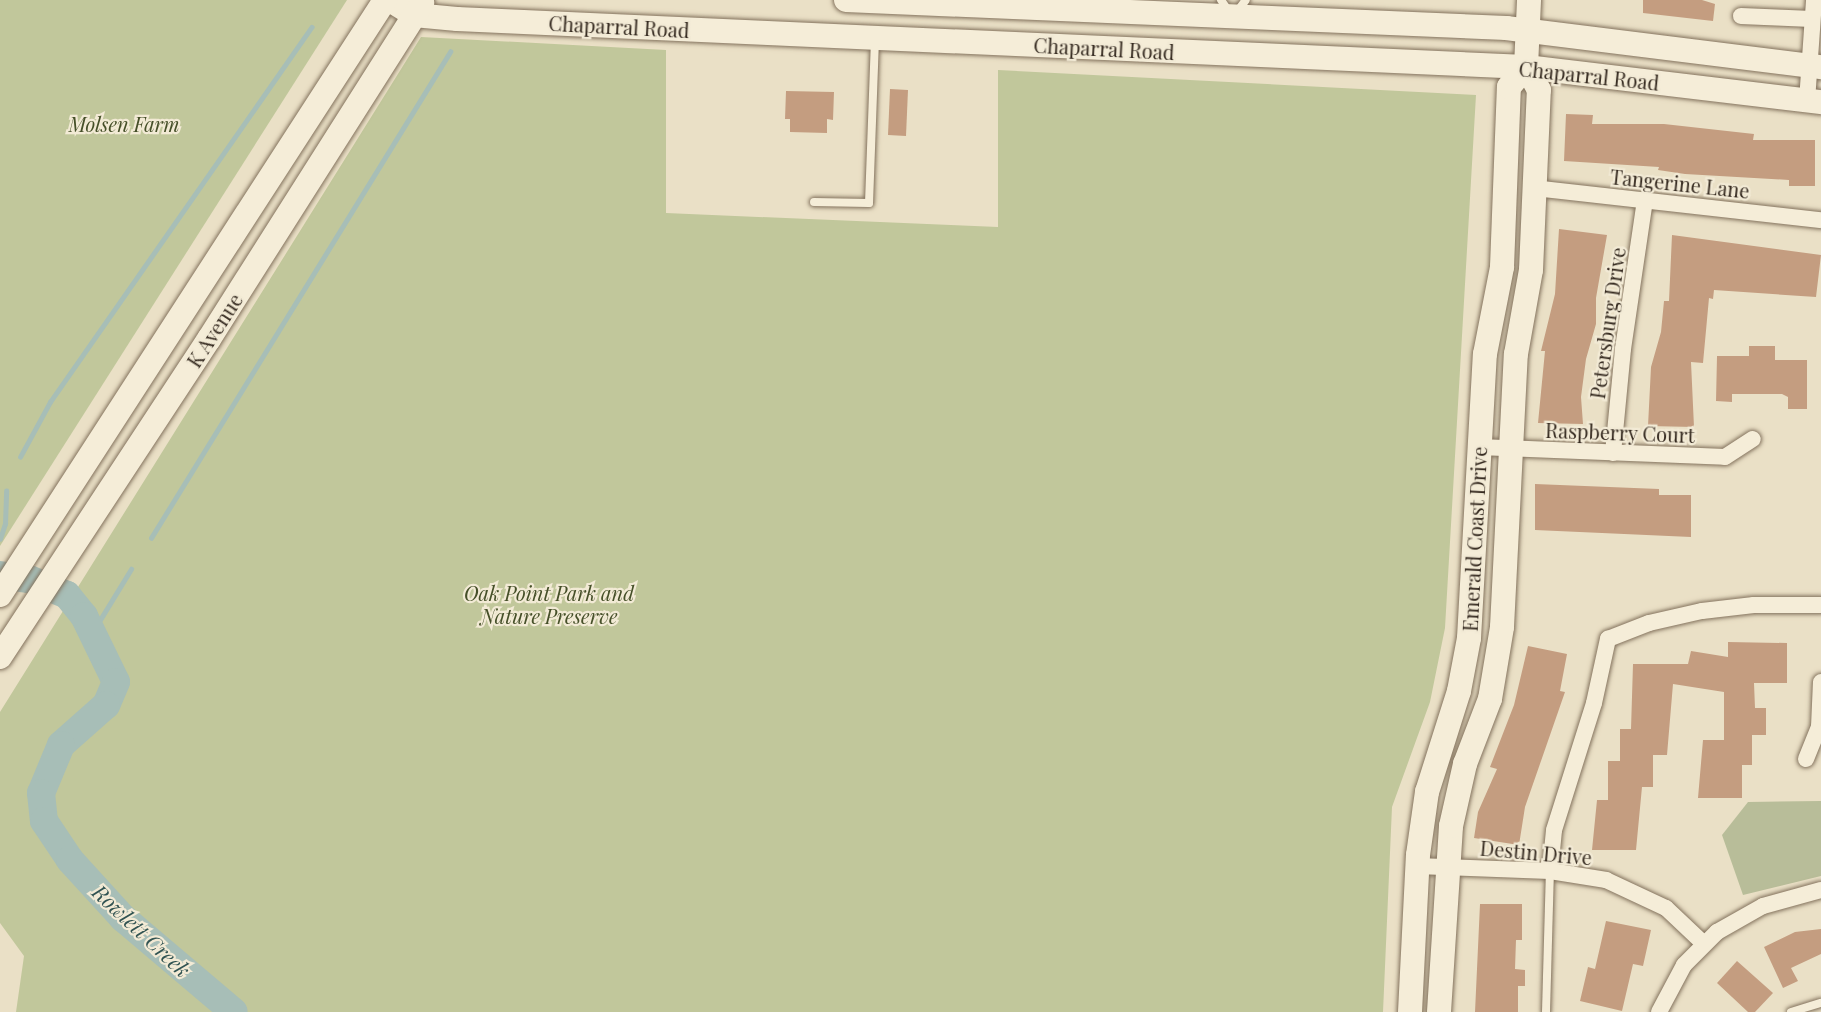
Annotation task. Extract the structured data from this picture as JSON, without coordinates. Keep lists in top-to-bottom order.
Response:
{
  "streets": {
    "main road": ["Chaparral Road", "K Avenue", "Emerald Coast Drive"],
    "street": [
      "Tangerine Lane",
      "Petersburg Drive",
      "Raspberry Court",
      "Destin Drive"
    ]
  },
  "crossings": [
    ["Chaparral Road", "K Avenue"],
    ["Chaparral Road", "Emerald Coast Drive"],
    ["Tangerine Lane", "Petersburg Drive"],
    ["Tangerine Lane", "Emerald Coast Drive"],
    ["Petersburg Drive", "Raspberry Court"],
    ["Raspberry Court", "Emerald Coast Drive"],
    ["Emerald Coast Drive", "Destin Drive"]
  ],
  "water": ["Rowlett Creek"],
  "parks": ["Molsen Farm", "Oak Point Park and Nature Preserve"]
}
